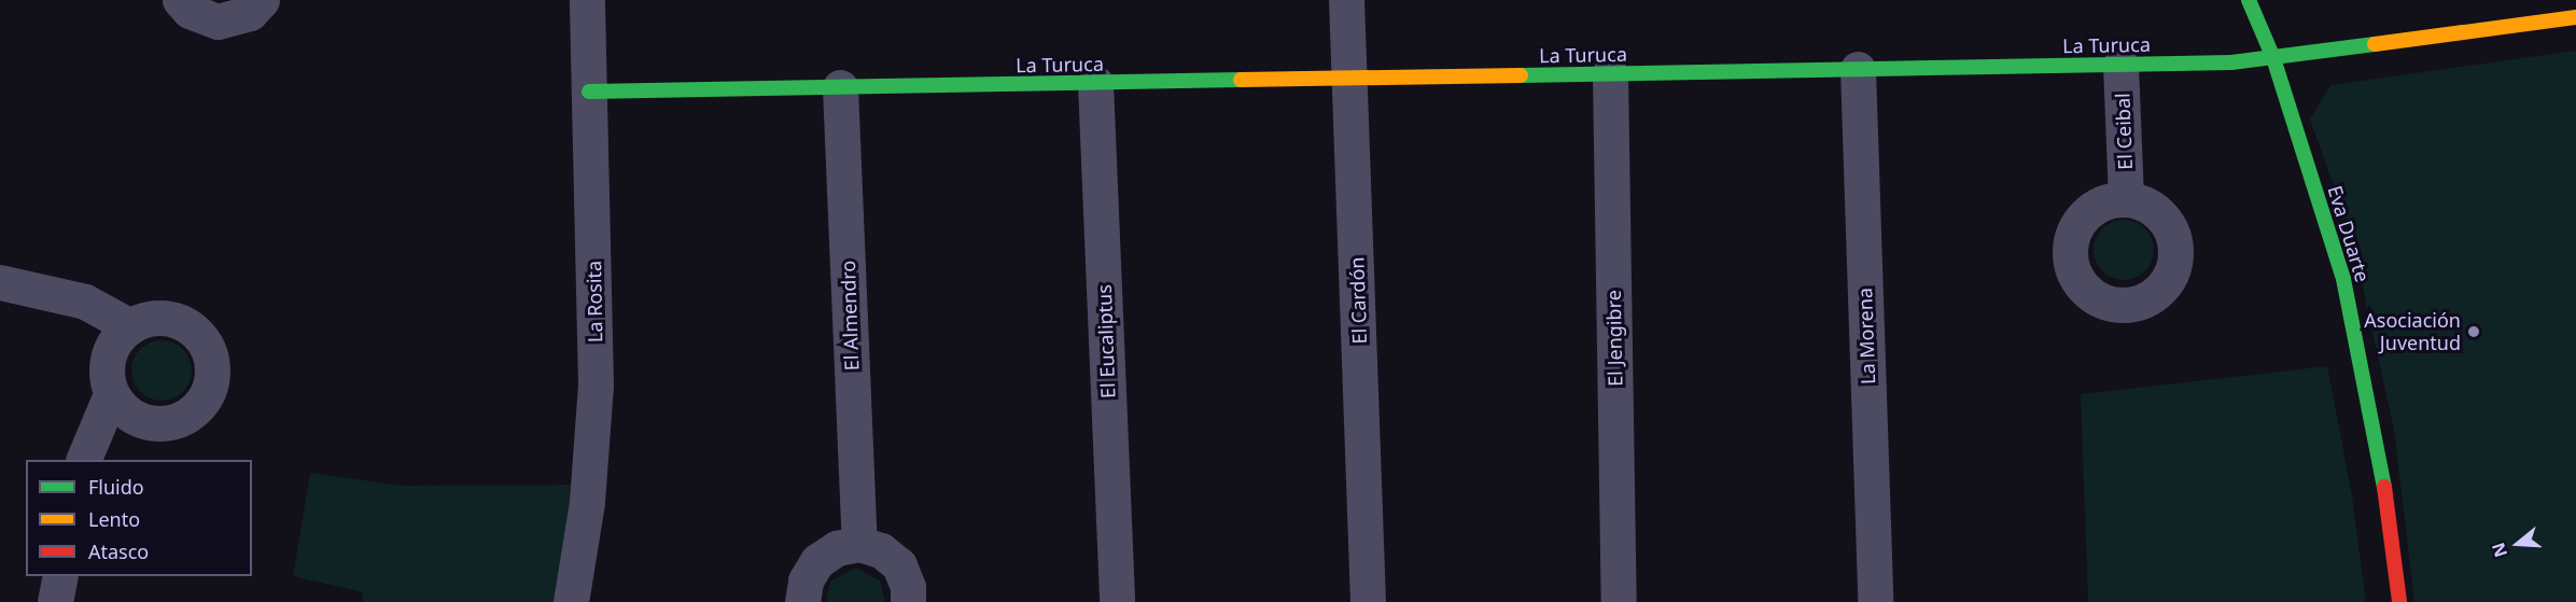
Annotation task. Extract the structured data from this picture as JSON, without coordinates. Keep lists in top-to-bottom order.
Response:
{
  "streets": {
    "street": [
      "La Turuca",
      "El Ceibal",
      "Eva Duarte",
      "El Cardón",
      "La Rosita",
      "El Almendro",
      "La Morena",
      "El Jengibre",
      "El Eucaliptus"
    ]
  },
  "crossings": [
    ["La Turuca", "El Ceibal"],
    ["La Turuca", "Eva Duarte"],
    ["La Turuca", "El Cardón"],
    ["La Turuca", "La Rosita"],
    ["La Turuca", "El Almendro"],
    ["La Turuca", "La Morena"],
    ["La Turuca", "El Jengibre"],
    ["La Turuca", "El Eucaliptus"]
  ],
  "places": ["Asociación Juventud"],
  "legend": ["Fluido", "Lento", "Atasco"],
  "north": "left"
}
